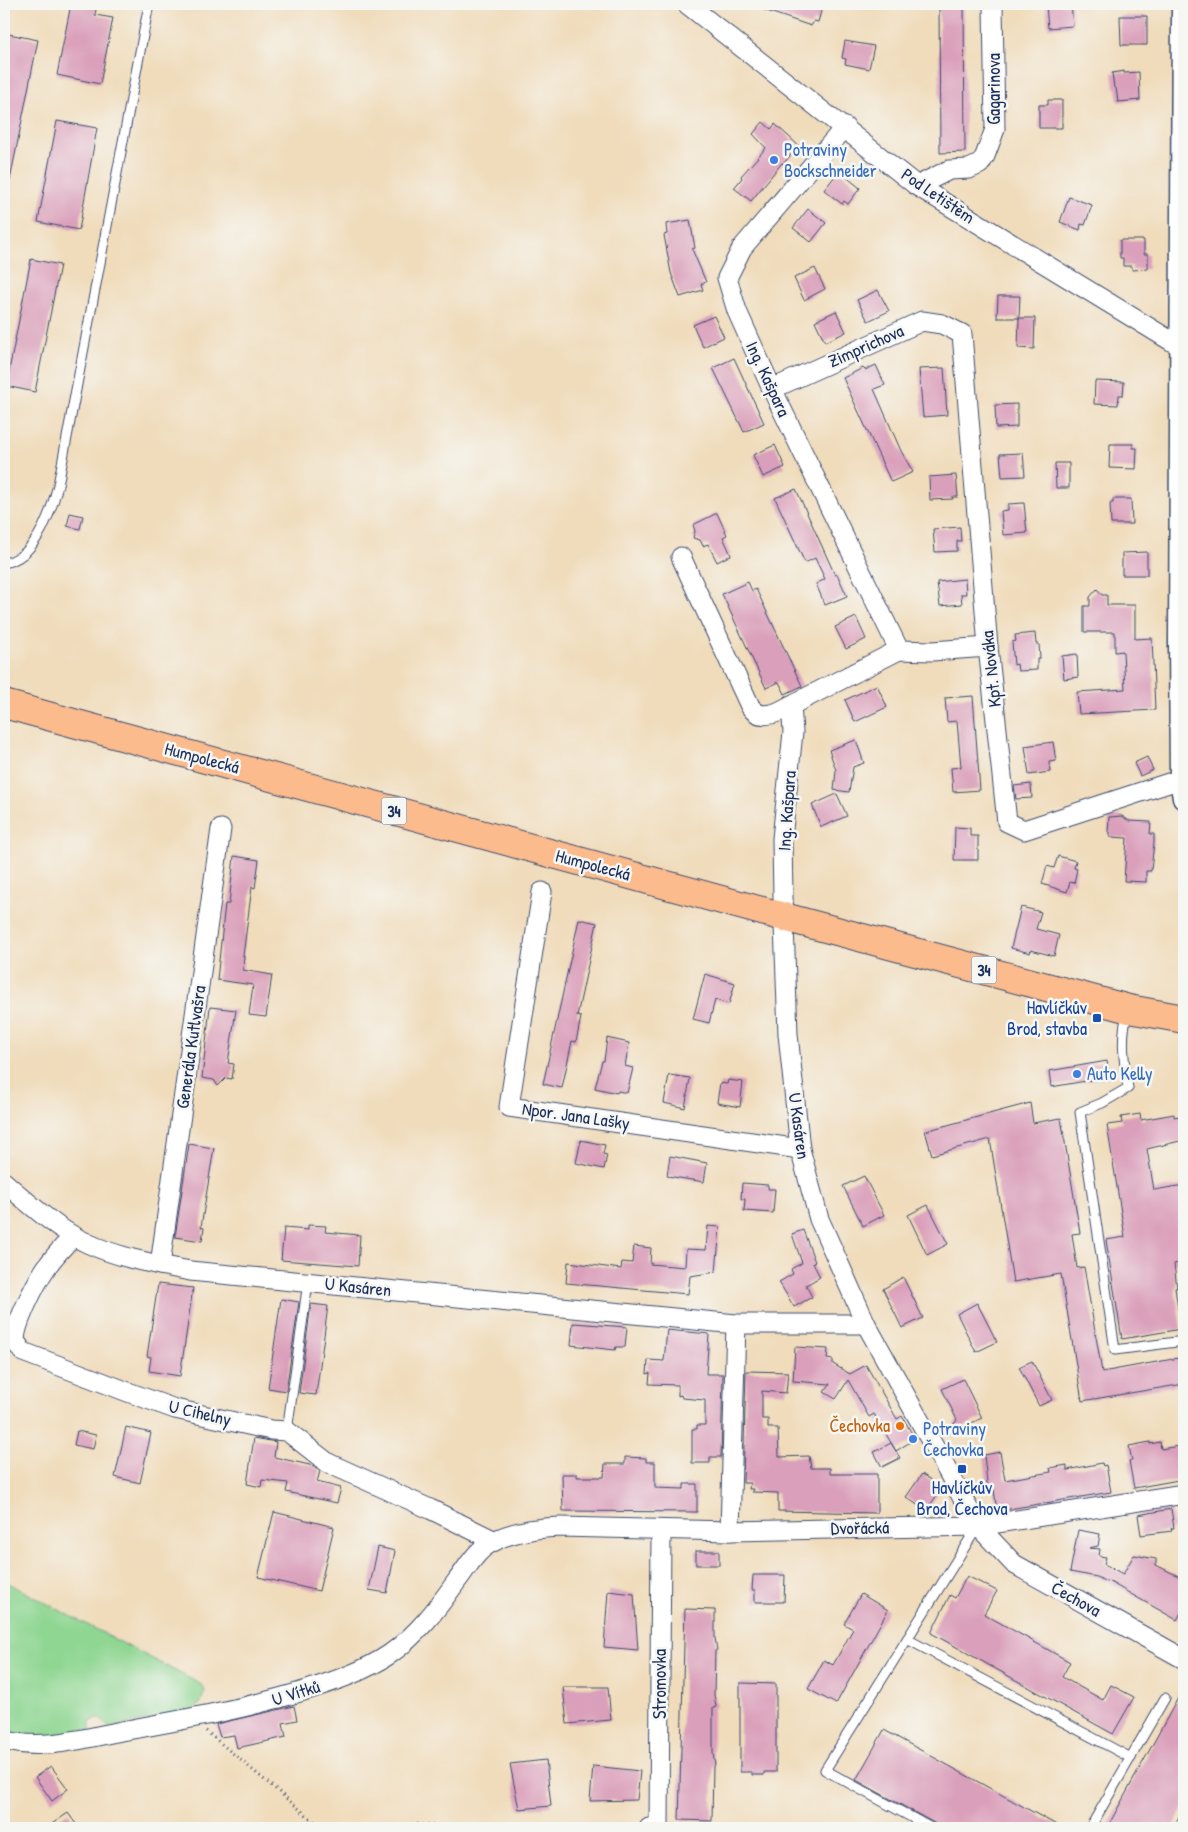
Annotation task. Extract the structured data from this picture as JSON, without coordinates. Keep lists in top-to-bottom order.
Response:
{
  "streets": {
    "main road": ["Humpolecká", "34"],
    "street": [
      "Gagarinova",
      "Pod Letištěm",
      "Zimprichova",
      "Ing. Kašpara",
      "Kpt. Nováka",
      "Generála Kutlvašra",
      "Npor. Jana Lašky",
      "U Kasáren",
      "U Cihelny",
      "Dvořácká",
      "Čechova",
      "Stromovka",
      "U Vítků"
    ]
  },
  "crossings": [
    ["Gagarinova", "Pod Letištěm"],
    ["Pod Letištěm", "Ing. Kašpara"],
    ["Zimprichova", "Ing. Kašpara"],
    ["Zimprichova", "Kpt. Nováka"],
    ["Ing. Kašpara", "Humpolecká"],
    ["Ing. Kašpara", "U Kasáren"],
    ["Humpolecká", "U Kasáren"],
    ["Generála Kutlvašra", "U Kasáren"],
    ["Npor. Jana Lašky", "U Kasáren"],
    ["U Kasáren", "U Cihelny"],
    ["U Kasáren", "Dvořácká"],
    ["U Kasáren", "Čechova"],
    ["Dvořácká", "Čechova"],
    ["Dvořácká", "Stromovka"],
    ["Dvořácká", "U Vítků"]
  ],
  "places": {
    "other": [
      "Potraviny Bockschneider",
      "Auto Kelly",
      "Čechovka",
      "Potraviny Čechovka"
    ],
    "transit": ["Havlíčkův Brod, stavba", "Havlíčkův Brod, Čechova"]
  }
}
